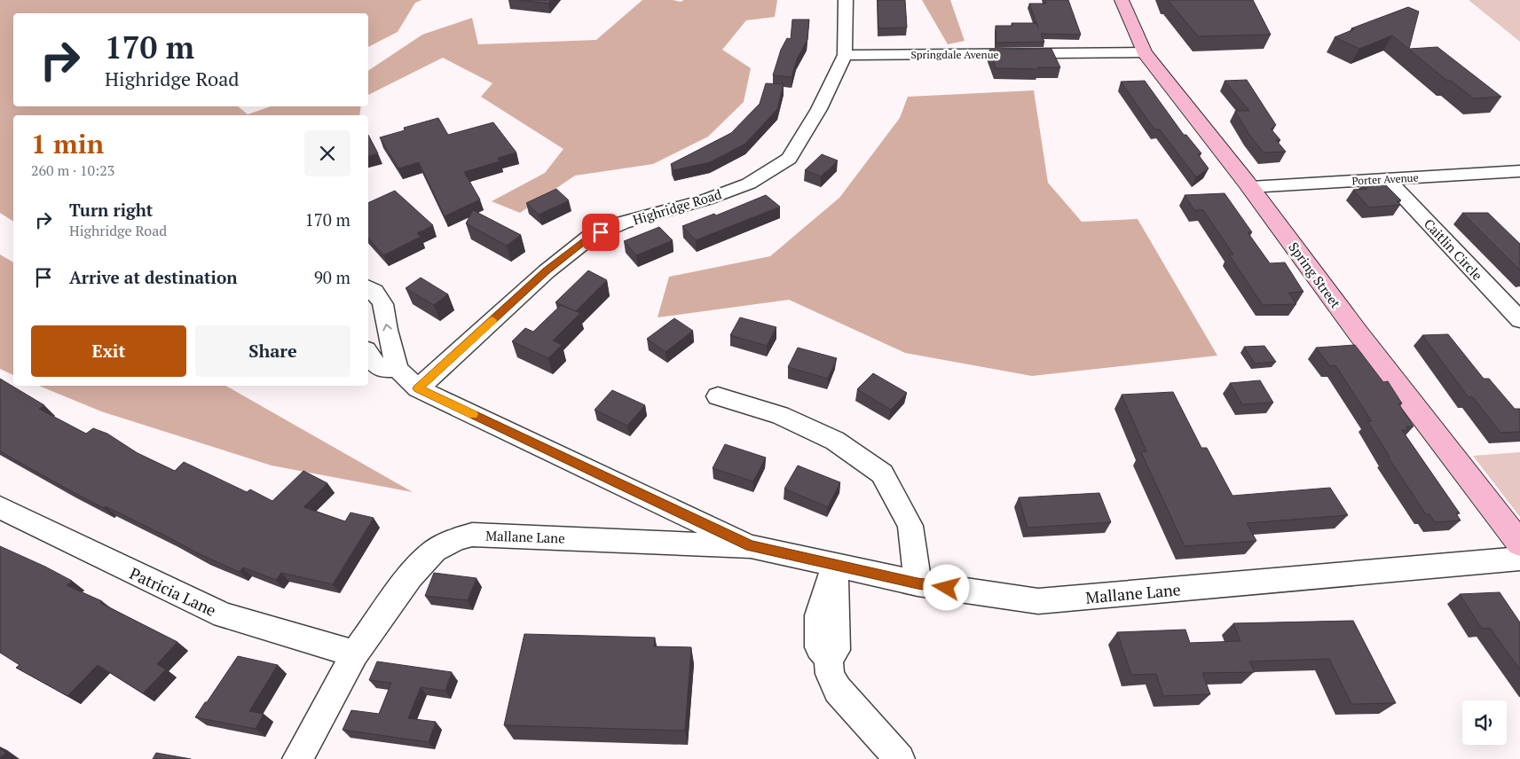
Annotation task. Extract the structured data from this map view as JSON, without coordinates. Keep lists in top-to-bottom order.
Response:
{
  "streets": {
    "main road": ["Spring Street"],
    "street": [
      "Springdale Avenue",
      "Porter Avenue",
      "Highridge Road",
      "Caitlin Circle",
      "Mallane Lane",
      "Patricia Lane"
    ]
  },
  "crossings": [
    ["Springdale Avenue", "Highridge Road"],
    ["Springdale Avenue", "Spring Street"],
    ["Porter Avenue", "Caitlin Circle"],
    ["Porter Avenue", "Spring Street"],
    ["Highridge Road", "Mallane Lane"],
    ["Mallane Lane", "Patricia Lane"]
  ],
  "page": {
    "turn": ["170 m", "Highridge Road"],
    "heading": ["1 min", "260 m · 10:23"],
    "list": [
      {
        "name": "Turn right",
        "note": "Highridge Road",
        "value": "170 m"
      },
      {
        "name": "Arrive at destination",
        "value": "90 m"
      }
    ],
    "buttons": ["Exit", "Share"]
  }
}
